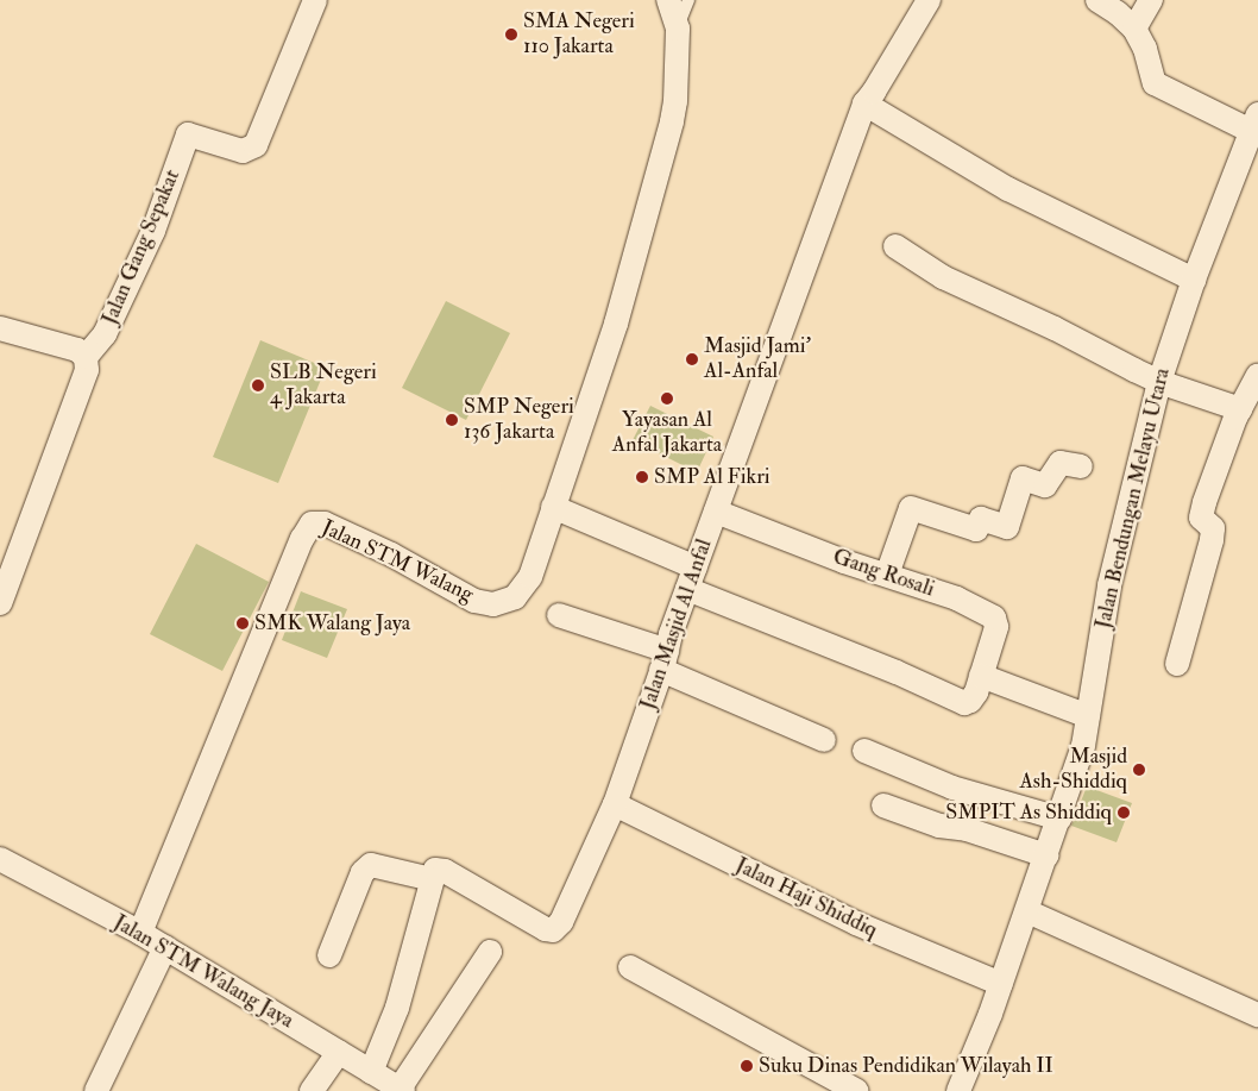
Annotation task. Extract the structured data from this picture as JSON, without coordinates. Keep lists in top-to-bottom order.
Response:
{
  "streets": {
    "street": [
      "Jalan Gang Sepakat",
      "Jalan Bendungan Melayu Utara",
      "Jalan STM Walang",
      "Gang Rosali",
      "Jalan Masjid Al Anfal",
      "Jalan Haji Shiddiq",
      "Jalan STM Walang Jaya"
    ]
  },
  "crossings": [
    ["Jalan Bendungan Melayu Utara", "Jalan Haji Shiddiq"],
    ["Jalan STM Walang", "Jalan STM Walang Jaya"],
    ["Gang Rosali", "Jalan Masjid Al Anfal"],
    ["Jalan Masjid Al Anfal", "Jalan Haji Shiddiq"]
  ],
  "places": [
    "SMA Negeri 110 Jakarta",
    "Masjid Jami' Al-Anfal",
    "SLB Negeri 4 Jakarta",
    "Yayasan Al Anfal Jakarta",
    "SMP Negeri 136 Jakarta",
    "SMP Al Fikri",
    "SMK Walang Jaya",
    "Masjid Ash-Shiddiq",
    "SMPIT As Shiddiq",
    "Suku Dinas Pendidikan Wilayah II"
  ]
}
